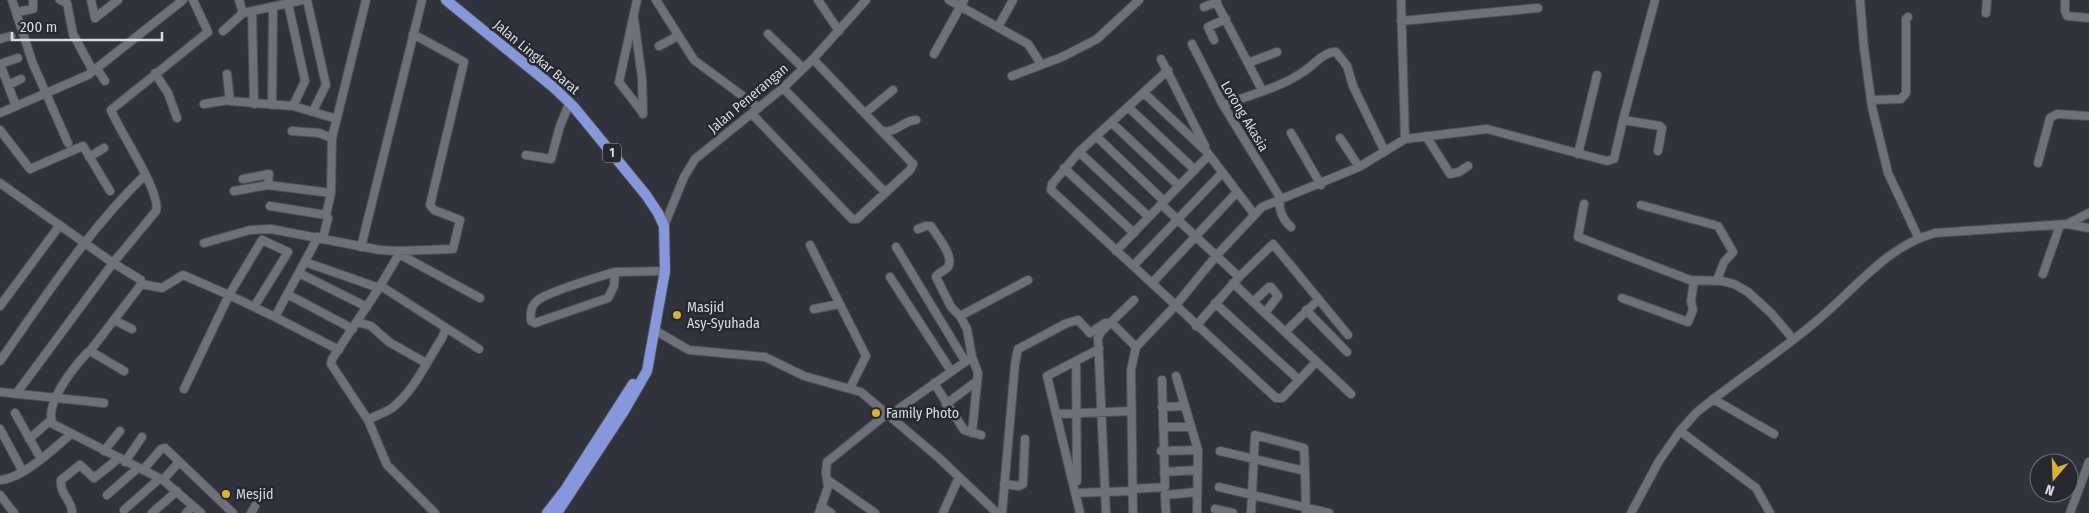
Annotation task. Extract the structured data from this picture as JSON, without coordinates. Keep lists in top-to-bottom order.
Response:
{
  "streets": {
    "highway": ["Jalan Lingkar Barat", "1"],
    "street": ["Jalan Penerangan", "Lorong Akasia"]
  },
  "crossings": [
    ["Jalan Lingkar Barat", "Jalan Penerangan"]
  ],
  "places": ["Masjid Asy-Syuhada", "Family Photo", "Mesjid"],
  "scale_bar": "200 m",
  "north": "bottom"
}
